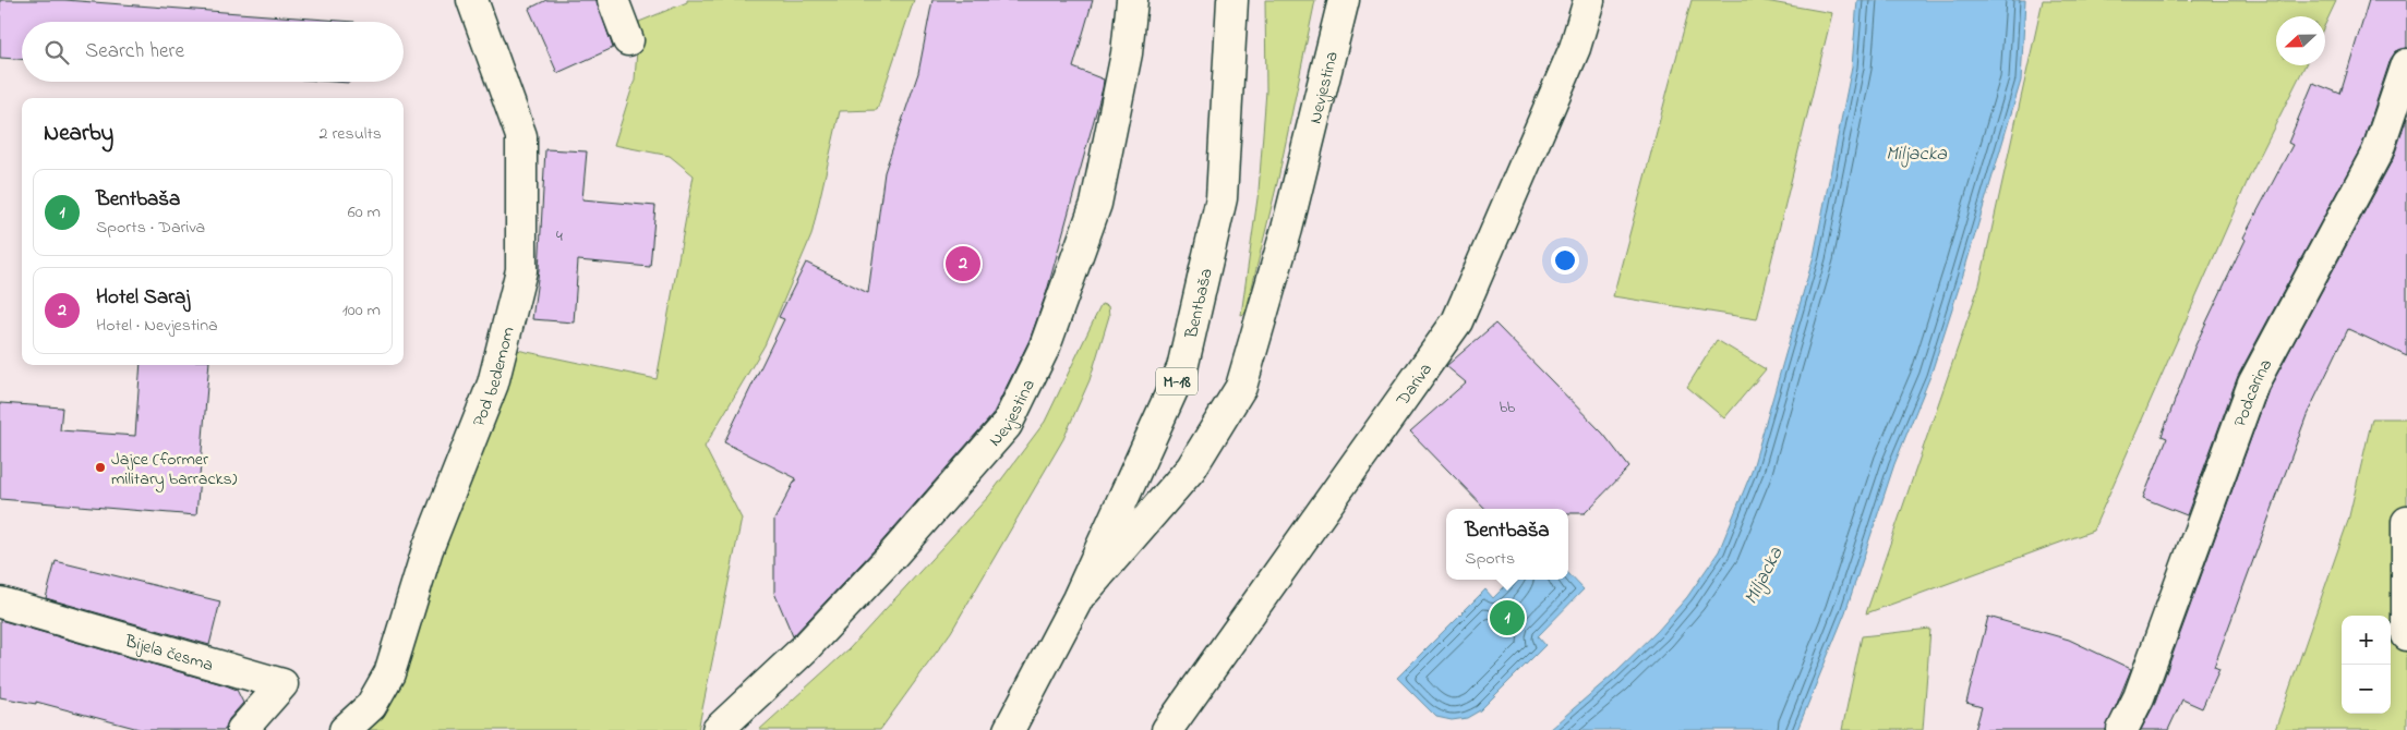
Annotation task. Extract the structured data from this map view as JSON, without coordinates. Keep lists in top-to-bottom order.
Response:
{
  "streets": {
    "street": [
      "Nevjestina",
      "Bentbaša",
      "Pod bedemom",
      "M-18",
      "Dariva",
      "Podcarina",
      "Bijela česma"
    ]
  },
  "crossings": [
    ["Nevjestina", "Bentbaša"]
  ],
  "water": ["Miljacka"],
  "places": ["Jajce (former military barracks)"],
  "house_numbers": ["4", "bb"],
  "north": "left",
  "page": {
    "search": "Search here",
    "heading": ["Nearby", "2 results"],
    "list": [
      {
        "mark": "1",
        "name": "Bentbaša",
        "note": "Sports · Dariva",
        "value": "60 m"
      },
      {
        "mark": "2",
        "name": "Hotel Saraj",
        "note": "Hotel · Nevjestina",
        "value": "100 m"
      }
    ],
    "pins": ["2", "1"],
    "popup": ["Bentbaša", "Sports"],
    "map_buttons": ["+", "−"]
  }
}
